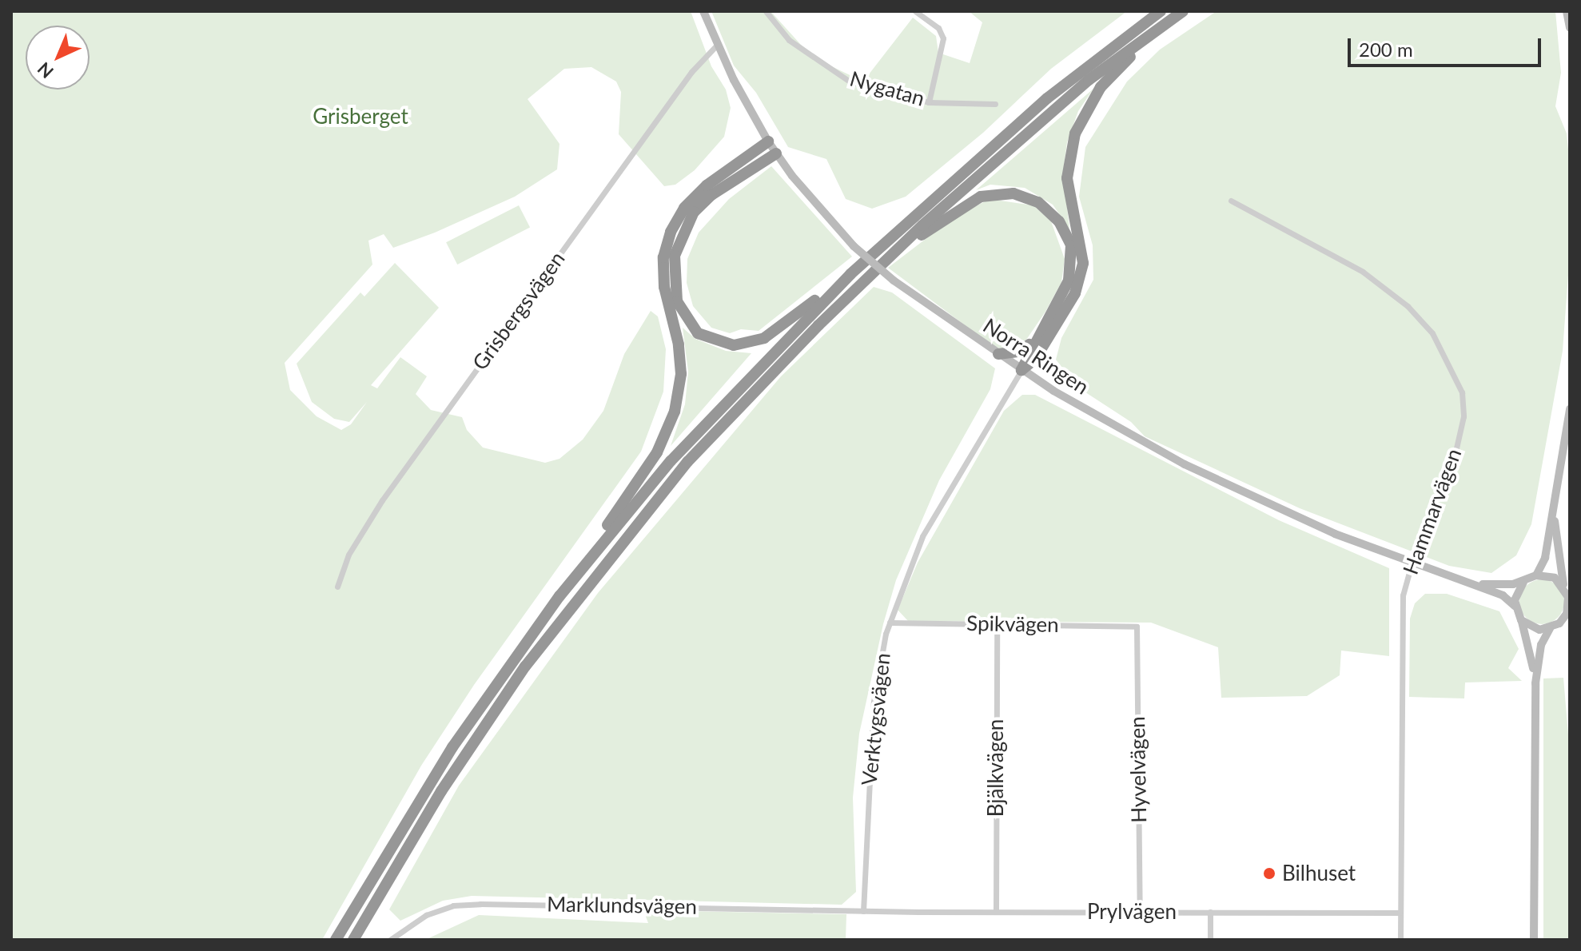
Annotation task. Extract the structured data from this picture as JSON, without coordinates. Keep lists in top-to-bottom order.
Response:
{
  "streets": {
    "main road": ["Norra Ringen"],
    "street": [
      "Nygatan",
      "Grisbergsvägen",
      "Hammarvägen",
      "Spikvägen",
      "Verktygsvägen",
      "Bjälkvägen",
      "Hyvelvägen",
      "Marklundsvägen",
      "Prylvägen"
    ]
  },
  "crossings": [
    ["Grisbergsvägen", "Norra Ringen"],
    ["Norra Ringen", "Hammarvägen"],
    ["Norra Ringen", "Verktygsvägen"],
    ["Hammarvägen", "Prylvägen"],
    ["Spikvägen", "Verktygsvägen"],
    ["Spikvägen", "Bjälkvägen"],
    ["Spikvägen", "Hyvelvägen"],
    ["Verktygsvägen", "Marklundsvägen"],
    ["Verktygsvägen", "Prylvägen"],
    ["Bjälkvägen", "Prylvägen"],
    ["Hyvelvägen", "Prylvägen"],
    ["Marklundsvägen", "Prylvägen"]
  ],
  "parks": ["Grisberget"],
  "places": ["Bilhuset"],
  "scale_bar": "200 m",
  "north": "bottom left"
}
